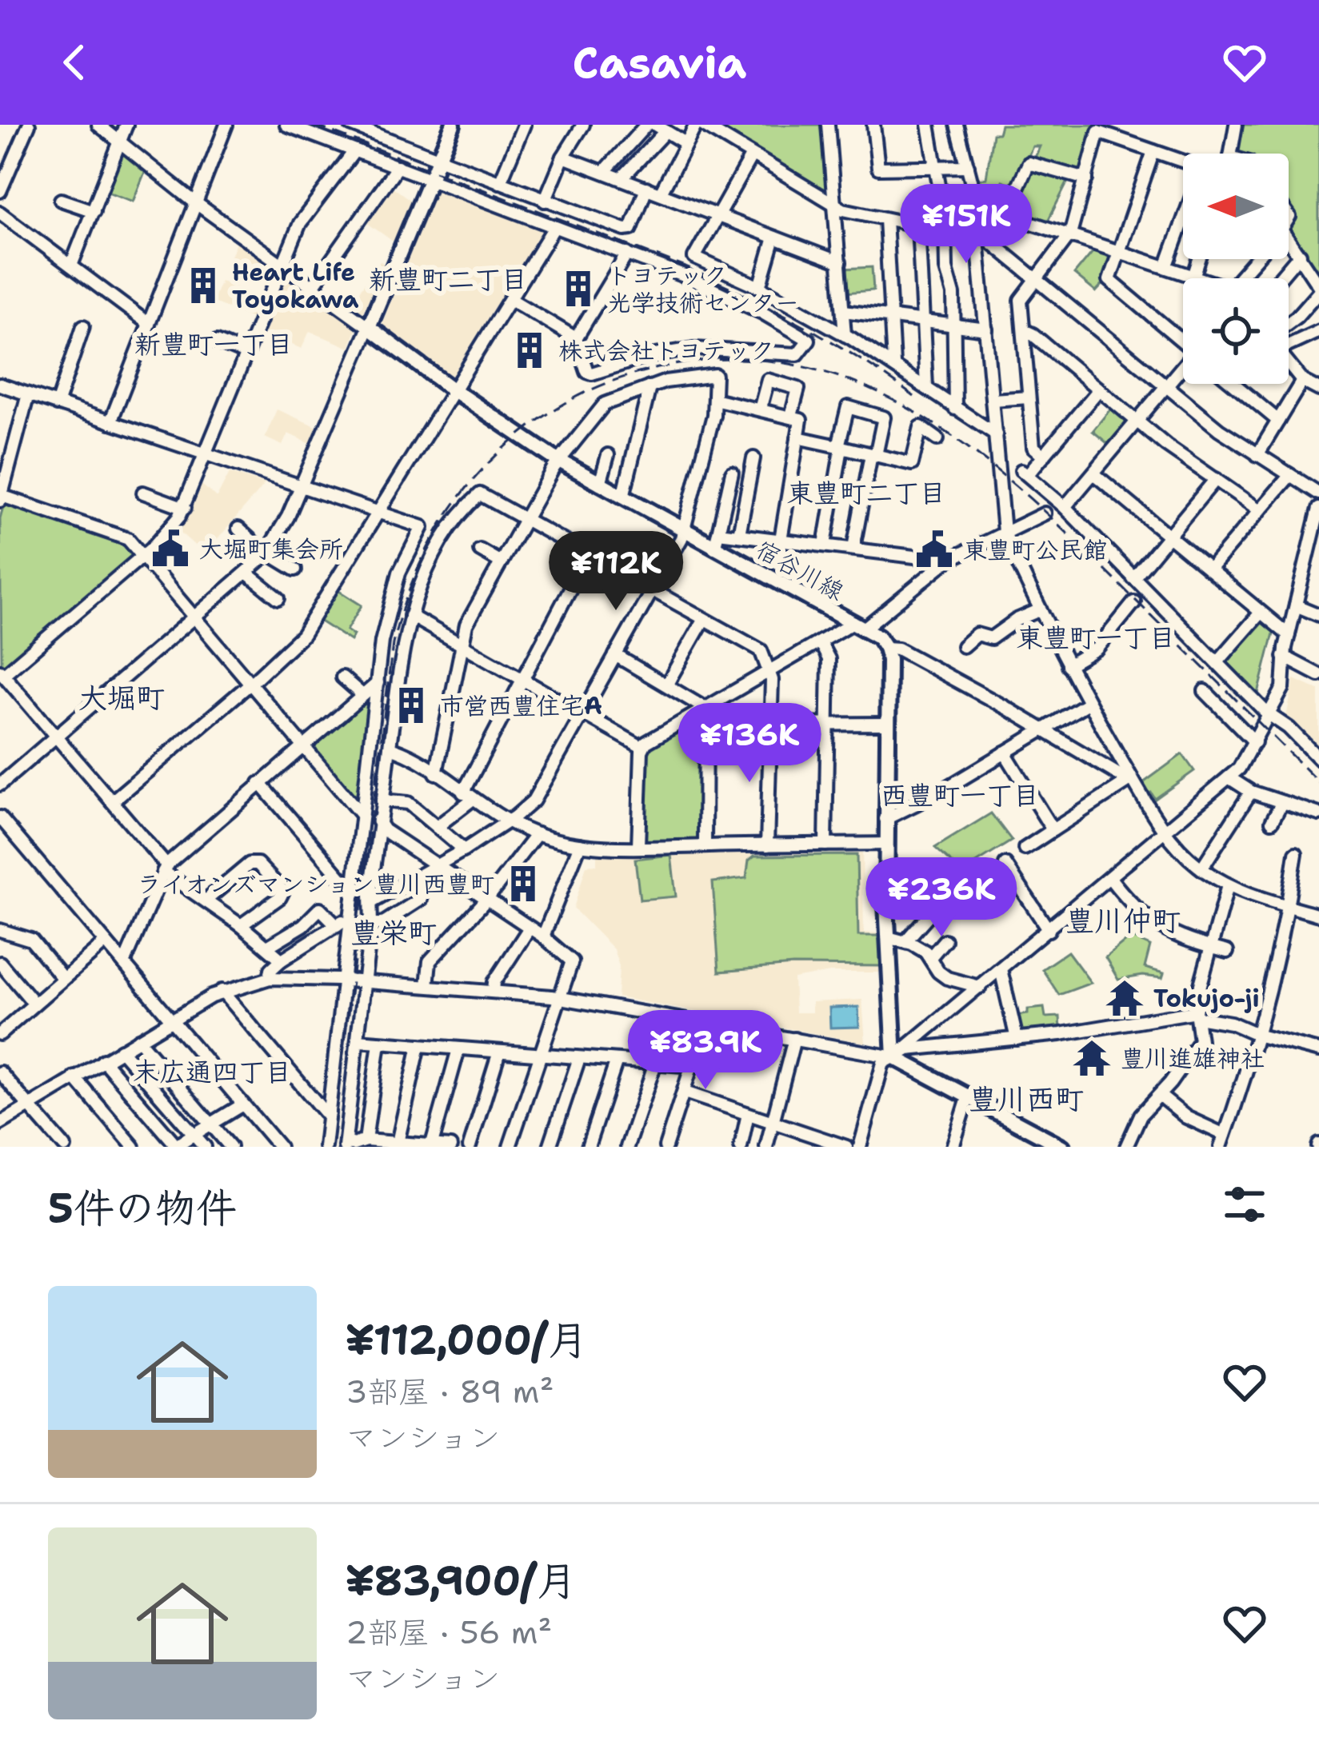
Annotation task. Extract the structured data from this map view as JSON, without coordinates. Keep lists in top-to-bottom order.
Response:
{
  "streets": {
    "main road": ["宿谷川線"]
  },
  "districts": [
    "新豊町二丁目",
    "新豊町一丁目",
    "東豊町二丁目",
    "東豊町一丁目",
    "大堀町",
    "西豊町一丁目",
    "豊川仲町",
    "豊栄町",
    "末広通四丁目",
    "豊川西町"
  ],
  "places": {
    "building": [
      "Heart Life Toyokawa",
      "トヨテック 光学技術センター",
      "株式会社トヨテック",
      "市営西豊住宅A",
      "ライオンズマンション豊川西豊町"
    ],
    "public building": ["大堀町集会所", "東豊町公民館"],
    "temple": ["Tokujo-ji", "豊川進雄神社"]
  },
  "north": "left",
  "page": {
    "header": "Casavia",
    "price": [
      "¥151K",
      "¥112K",
      "¥136K",
      "¥236K",
      "¥83.9K"
    ],
    "heading": "5件の物件",
    "list": [
      {
        "name": "¥112,000/月",
        "note": "3部屋 · 89 m² · マンション"
      },
      {
        "name": "¥83,900/月",
        "note": "2部屋 · 56 m² · マンション"
      }
    ]
  }
}
